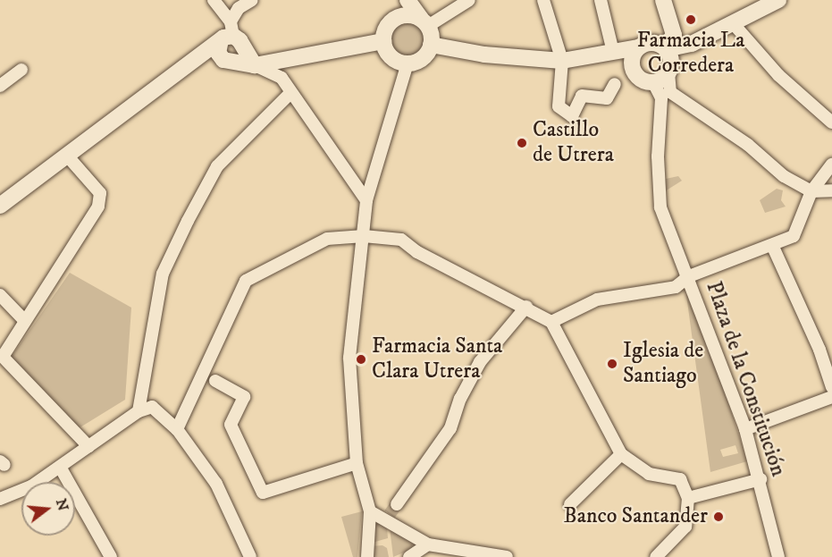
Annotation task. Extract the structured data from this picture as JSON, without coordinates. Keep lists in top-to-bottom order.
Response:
{
  "streets": {
    "street": ["Plaza de la Constitución"]
  },
  "places": [
    "Farmacia La Corredera",
    "Castillo de Utrera",
    "Farmacia Santa Clara Utrera",
    "Iglesia de Santiago",
    "Banco Santander"
  ],
  "north": "right"
}
